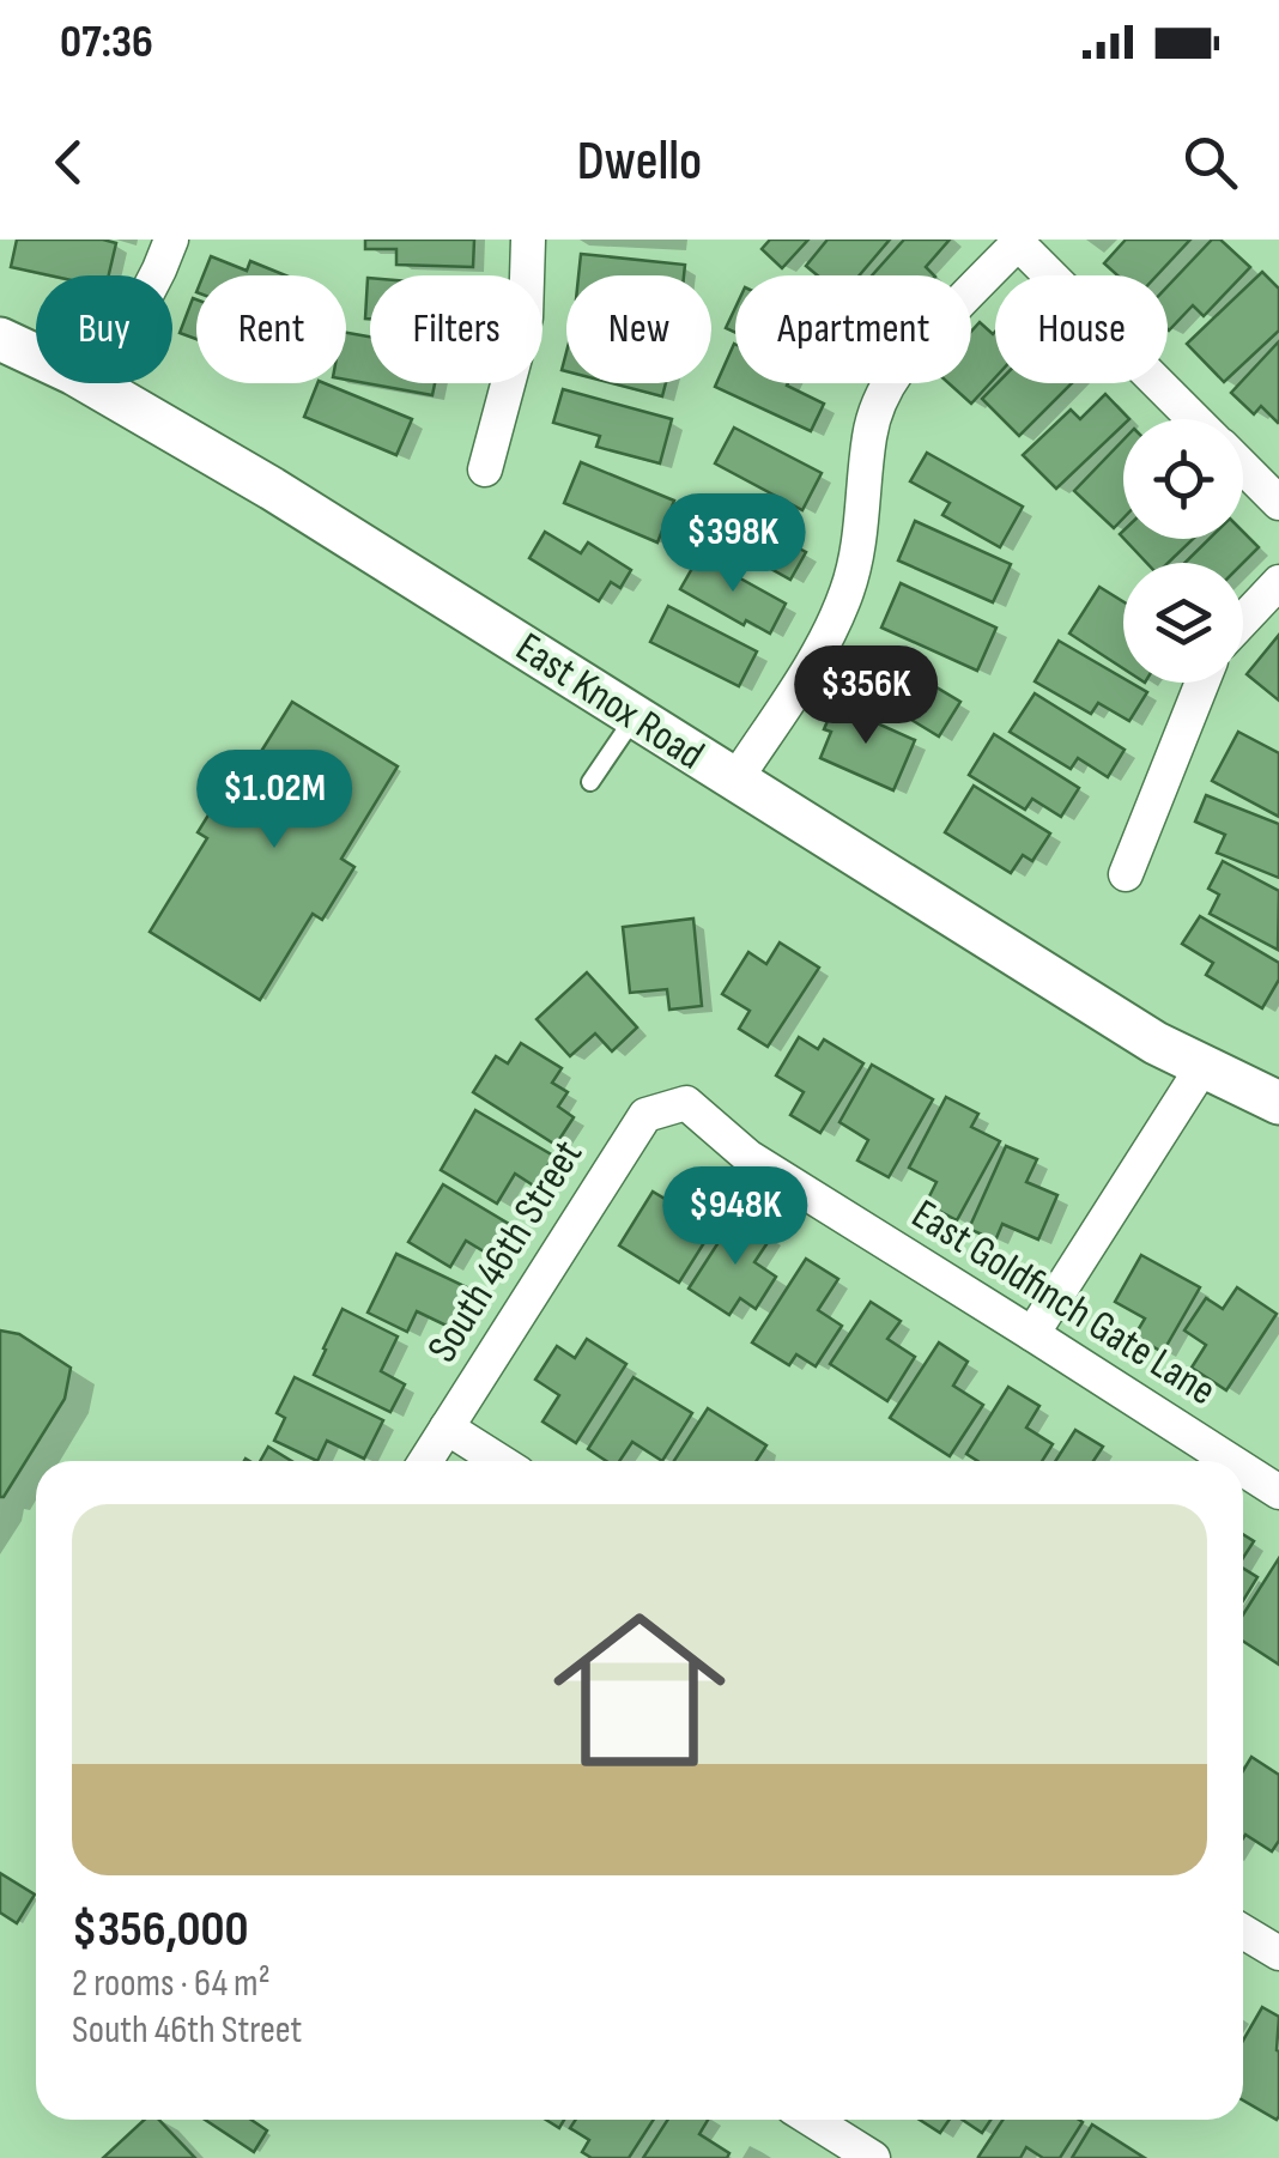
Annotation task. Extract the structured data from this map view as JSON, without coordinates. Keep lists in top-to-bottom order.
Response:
{
  "streets": {
    "street": ["East Knox Road", "South 46th Street", "East Goldfinch Gate Lane"]
  },
  "crossings": [
    ["South 46th Street", "East Goldfinch Gate Lane"]
  ],
  "page": {
    "status": "07:36",
    "header": "Dwello",
    "chip": [
      "Buy",
      "Rent",
      "Filters",
      "New",
      "Apartment",
      "House"
    ],
    "price": [
      "$398K",
      "$356K",
      "$1.02M",
      "$948K"
    ],
    "list": [
      {
        "name": "$356,000",
        "note": "2 rooms · 64 m² · South 46th Street"
      }
    ]
  }
}
